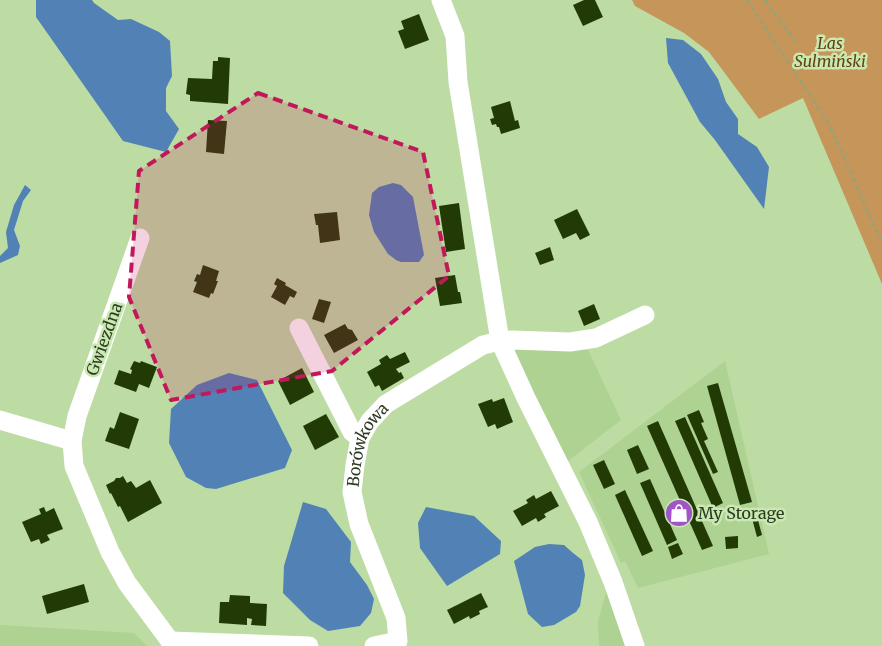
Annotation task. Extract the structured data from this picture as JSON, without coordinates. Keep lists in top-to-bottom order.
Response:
{
  "streets": {
    "street": ["Gwiezdna", "Borówkowa"]
  },
  "parks": ["Las Sulmiński"],
  "places": {
    "shop": ["My Storage"]
  }
}
